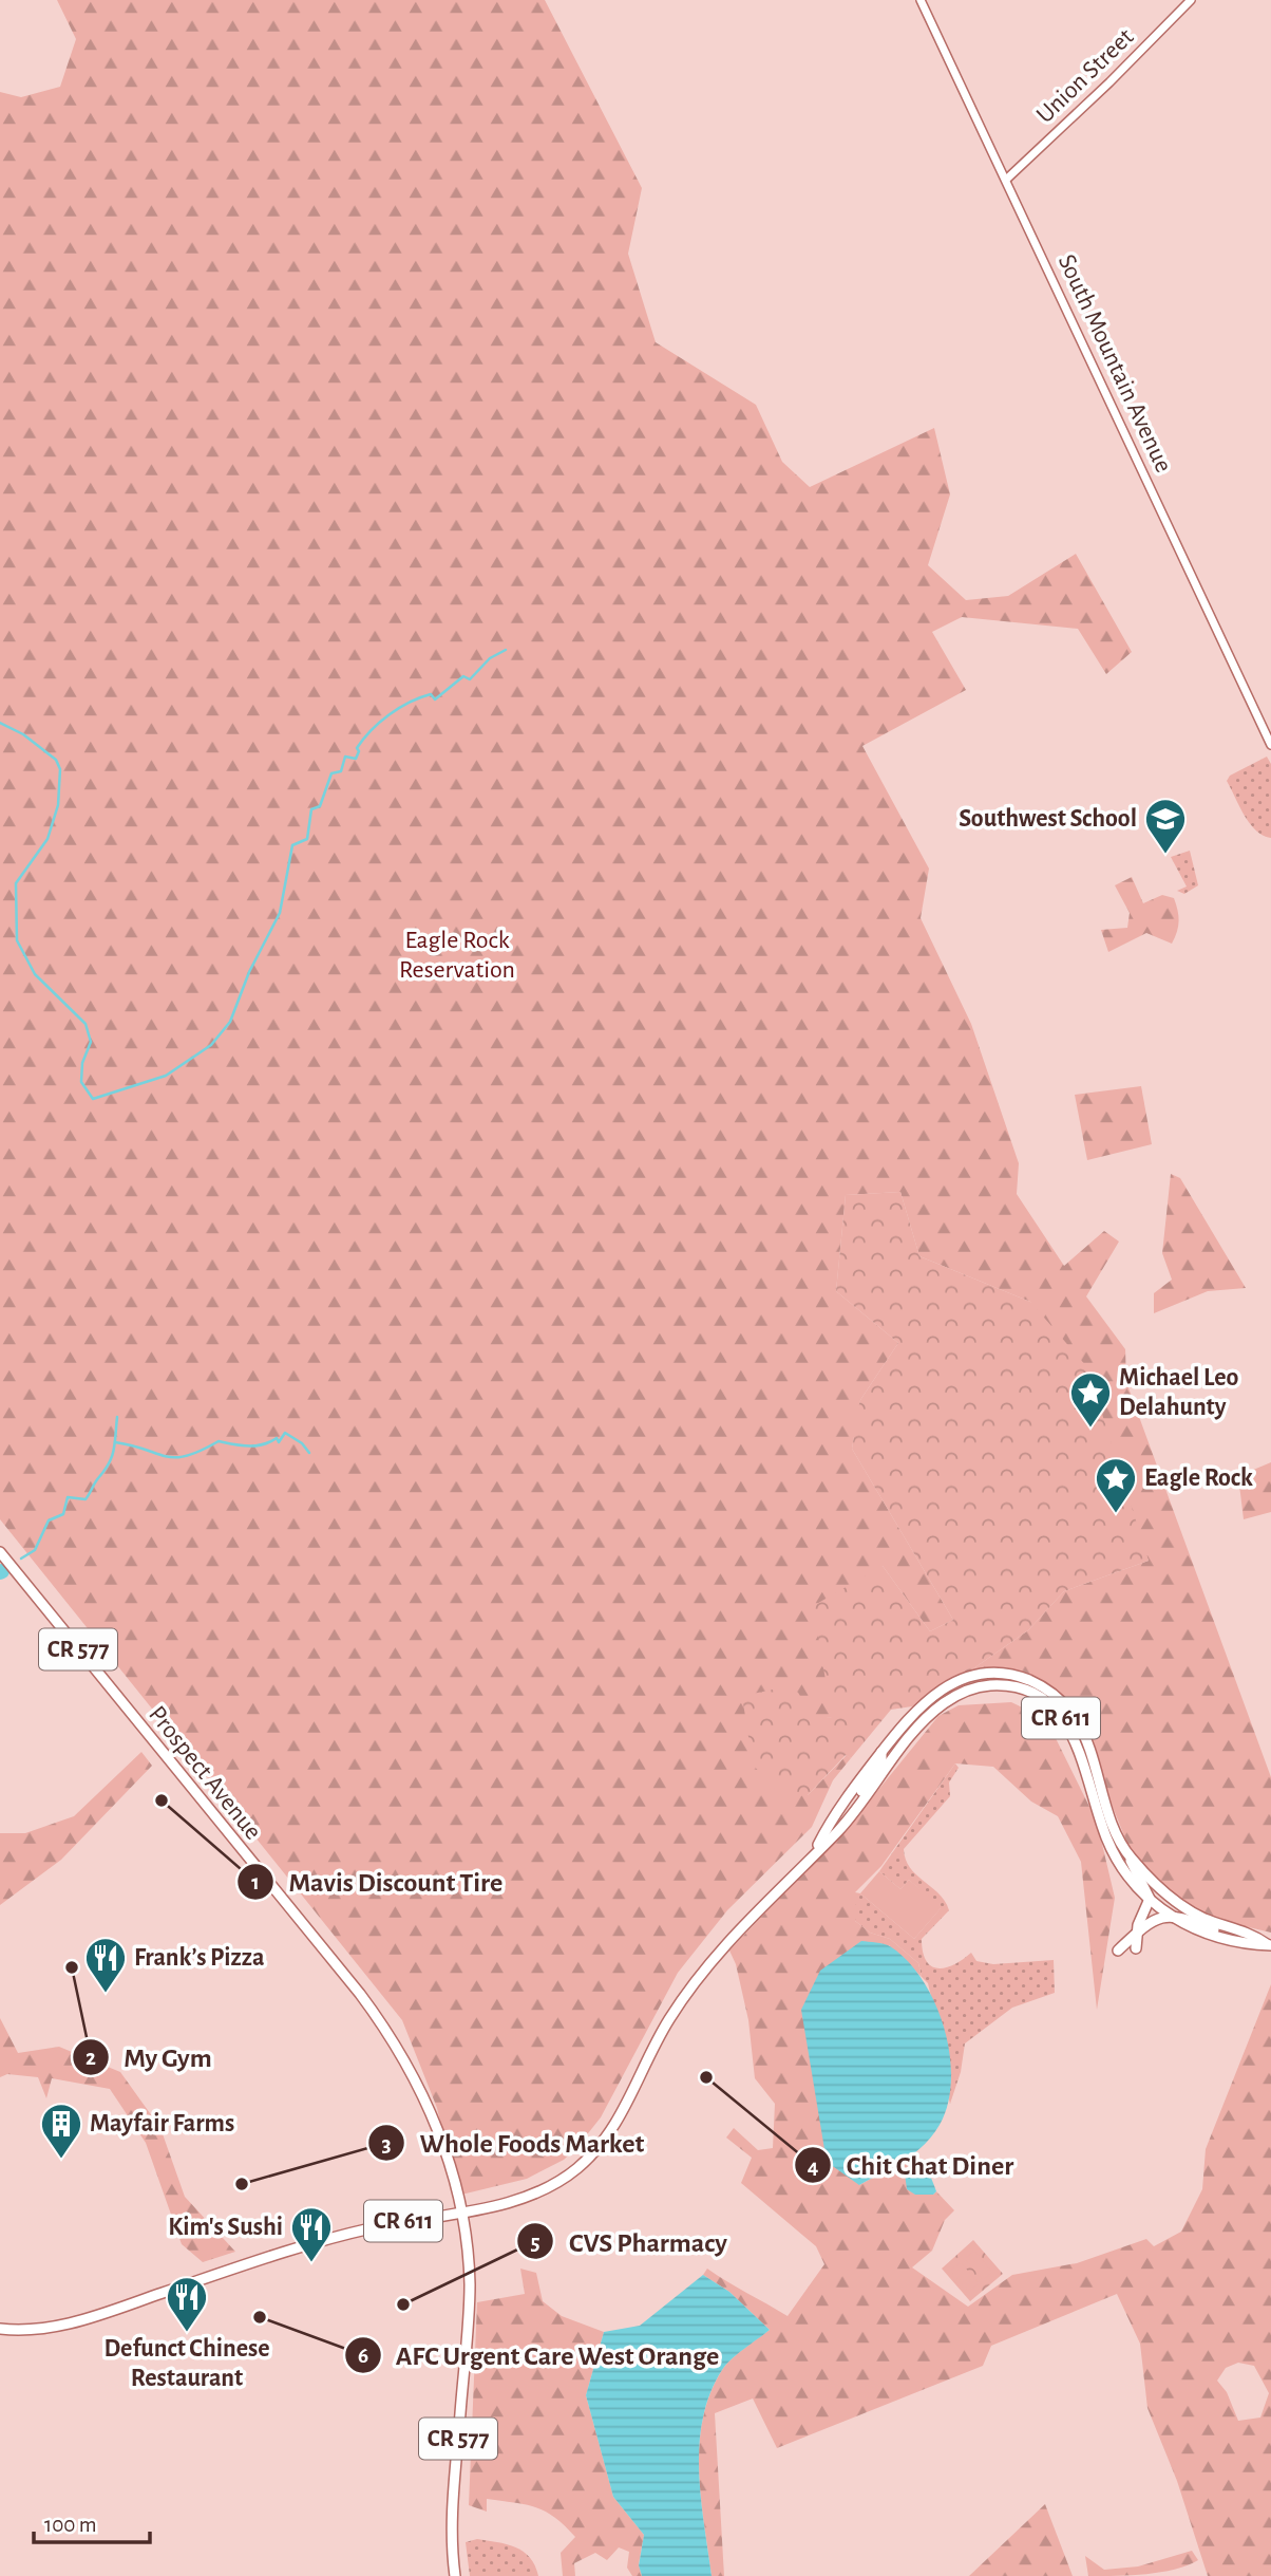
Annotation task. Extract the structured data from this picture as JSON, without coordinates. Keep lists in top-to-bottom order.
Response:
{
  "streets": {
    "main road": ["CR 577", "CR 611", "Prospect Avenue"],
    "street": ["Union Street", "South Mountain Avenue"]
  },
  "crossings": [
    ["Union Street", "South Mountain Avenue"],
    ["CR 611", "Prospect Avenue"]
  ],
  "parks": ["Eagle Rock Reservation"],
  "places": {
    "school or university": ["Southwest School"],
    "place": ["Michael Leo Delahunty", "Eagle Rock"],
    "other": [
      "Mavis Discount Tire",
      "My Gym",
      "Chit Chat Diner",
      "Whole Foods Market",
      "CVS Pharmacy",
      "AFC Urgent Care West Orange"
    ],
    "restaurant": ["Frank’s Pizza", "Kim's Sushi", "Defunct Chinese Restaurant"],
    "building": ["Mayfair Farms"]
  },
  "scale_bar": "100 m"
}
